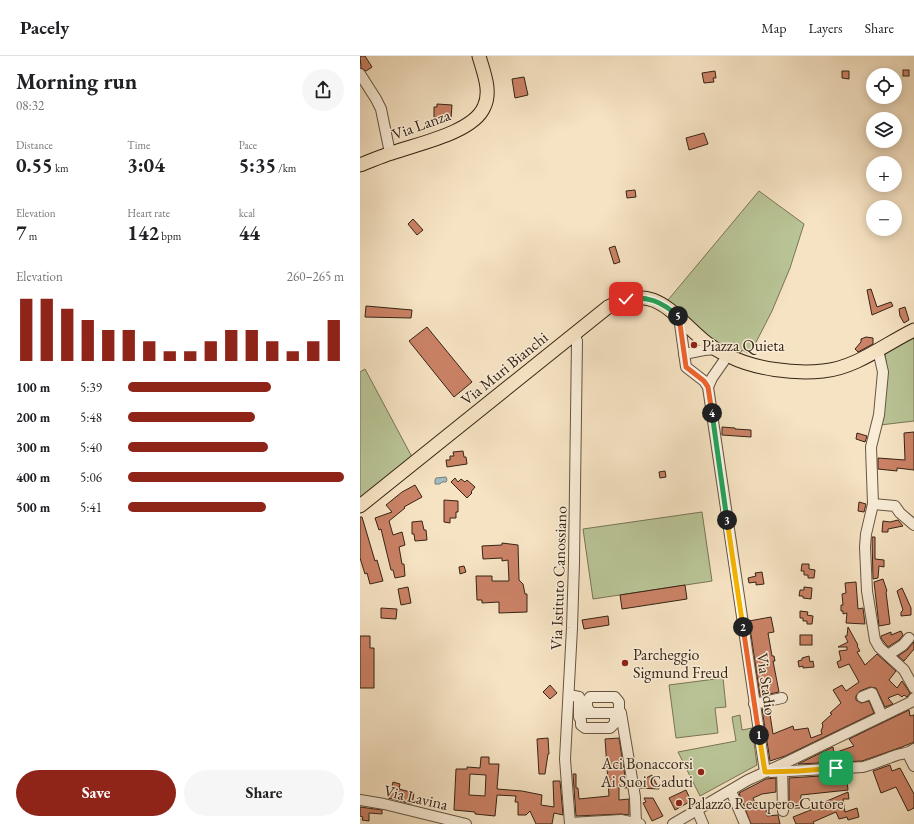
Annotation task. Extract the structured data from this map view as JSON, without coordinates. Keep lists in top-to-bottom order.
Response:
{
  "streets": {
    "main road": ["Via Lanza", "Via Muri Bianchi"],
    "street": ["Via Istituto Canossiano", "Via Stadio", "Via Lavina"]
  },
  "crossings": [
    ["Via Muri Bianchi", "Via Istituto Canossiano"]
  ],
  "places": [
    "Piazza Quieta",
    "Parcheggio Sigmund Freud",
    "Aci Bonaccorsi Ai Suoi Caduti",
    "Palazzo Recupero-Cutore"
  ],
  "page": {
    "header": "Pacely",
    "nav": ["Map", "Layers", "Share"],
    "heading": ["Morning run", "08:32"],
    "map_buttons": ["+", "−"],
    "stats": [
      ["Distance", "0.55 km"],
      ["Time", "3:04"],
      ["Pace", "5:35 /km"],
      ["Elevation", "7 m"],
      ["Heart rate", "142 bpm"],
      ["kcal", "44"]
    ],
    "chart": ["Elevation", "260–265 m"],
    "pins": [
      "5",
      "4",
      "3",
      "2",
      "1"
    ],
    "list": [
      {
        "name": "100 m",
        "note": "5:39"
      },
      {
        "name": "200 m",
        "note": "5:48"
      },
      {
        "name": "300 m",
        "note": "5:40"
      },
      {
        "name": "400 m",
        "note": "5:06"
      },
      {
        "name": "500 m",
        "note": "5:41"
      }
    ],
    "buttons": ["Save", "Share"]
  }
}
